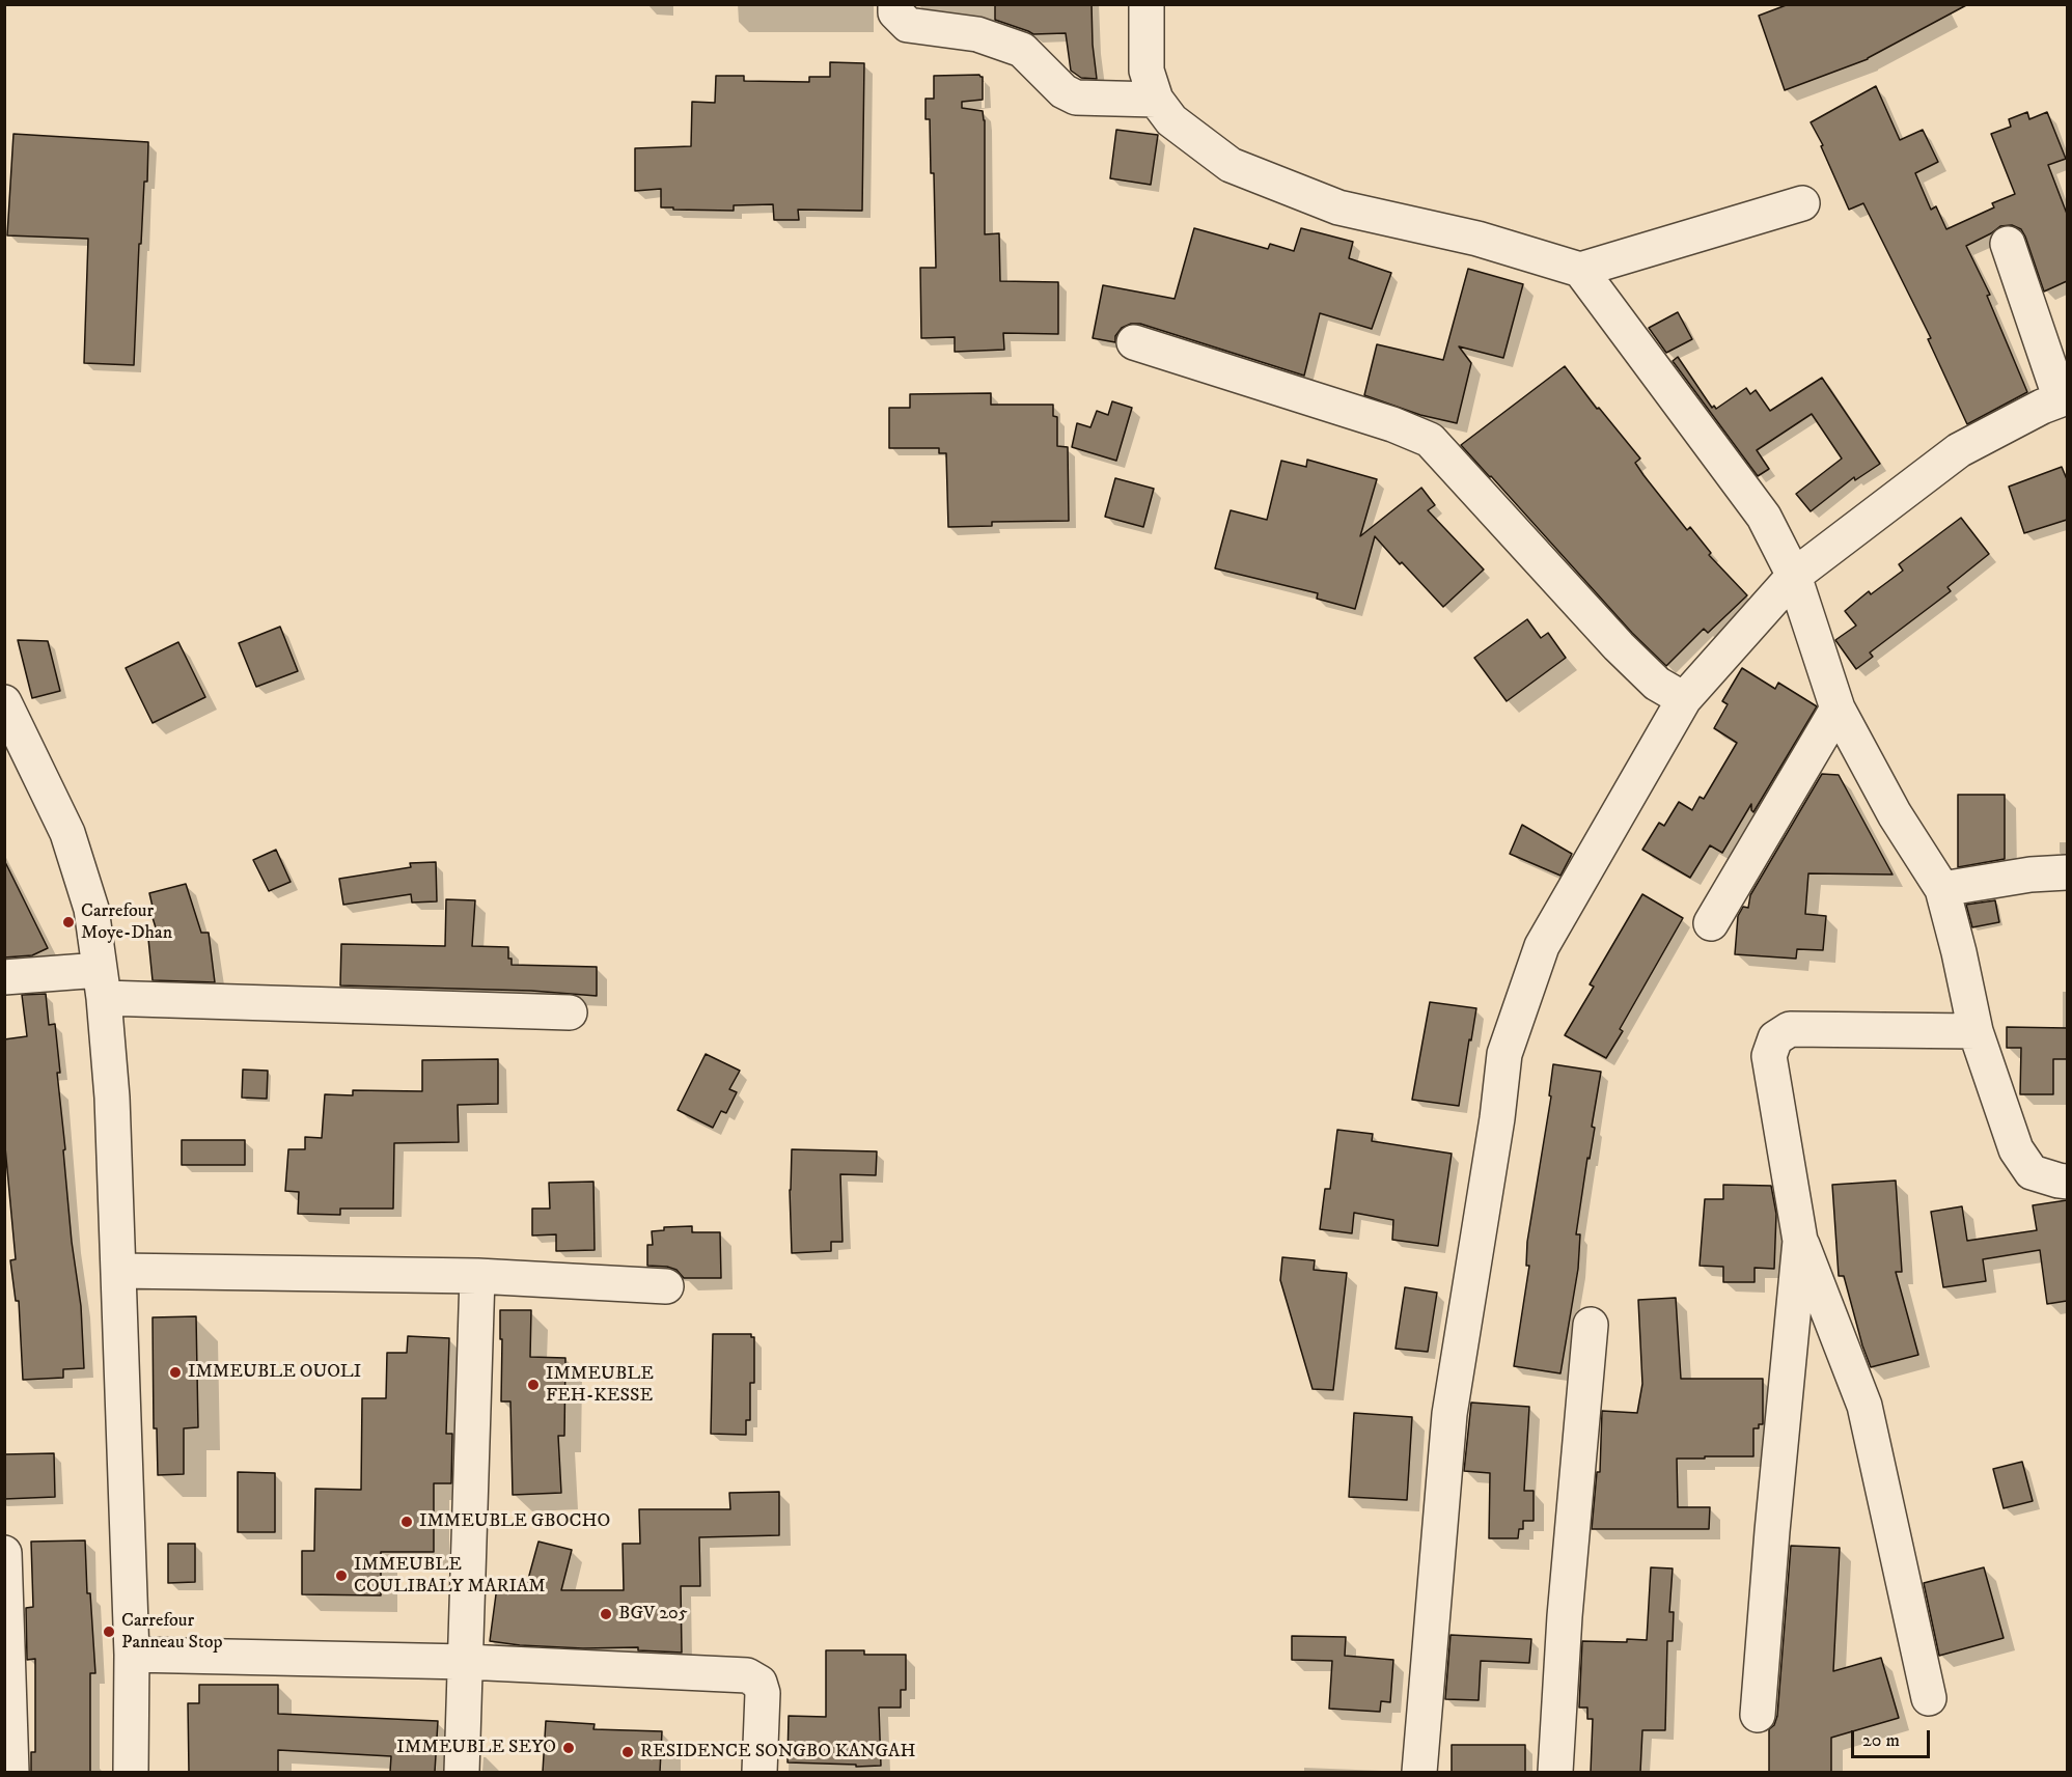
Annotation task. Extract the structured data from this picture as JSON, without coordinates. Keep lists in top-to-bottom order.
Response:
{
  "places": [
    "Carrefour Moye-Dhan",
    "IMMEUBLE OUOLI",
    "IMMEUBLE FEH-KESSE",
    "IMMEUBLE GBOCHO",
    "IMMEUBLE COULIBALY MARIAM",
    "BGV 205",
    "Carrefour Panneau Stop",
    "IMMEUBLE SEYO",
    "RESIDENCE SONGBO KANGAH"
  ],
  "scale_bar": "20 m"
}
